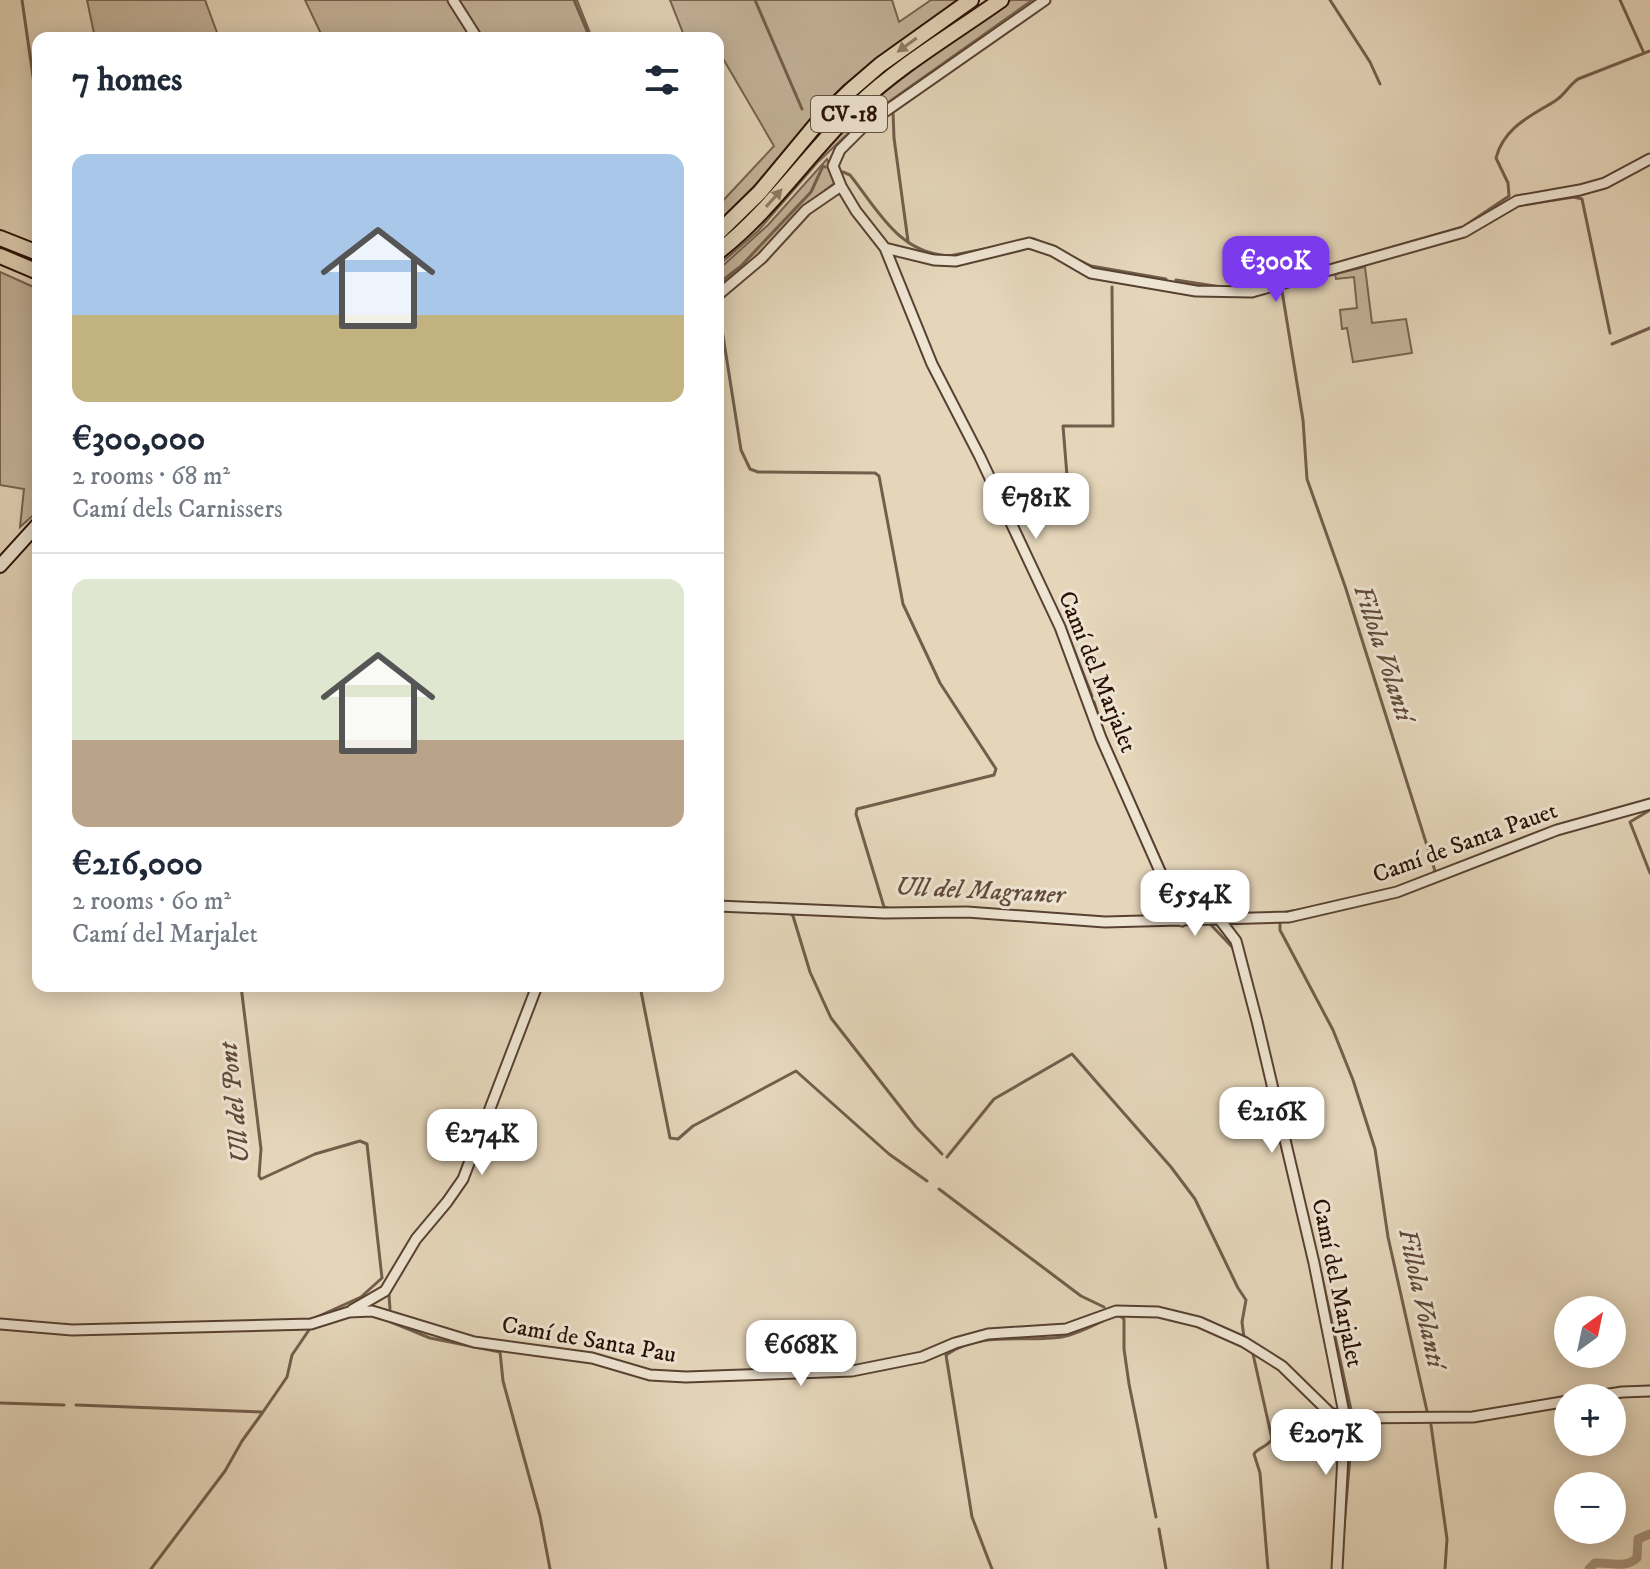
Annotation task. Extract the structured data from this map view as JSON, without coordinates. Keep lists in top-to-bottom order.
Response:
{
  "streets": {
    "main road": ["CV-18"],
    "street": ["Camí del Marjalet", "Camí de Santa Pauet", "Camí de Santa Pau"]
  },
  "crossings": [
    ["Camí del Marjalet", "Camí de Santa Pauet"],
    ["Camí del Marjalet", "Camí de Santa Pau"]
  ],
  "water": ["Fillola Volantí", "Ull del Magraner", "Ull del Pont"],
  "north": "top right",
  "page": {
    "heading": "7 homes",
    "list": [
      {
        "name": "€300,000",
        "note": "2 rooms · 68 m² · Camí dels Carnissers"
      },
      {
        "name": "€216,000",
        "note": "2 rooms · 60 m² · Camí del Marjalet"
      }
    ],
    "price": [
      "€300K",
      "€781K",
      "€554K",
      "€216K",
      "€274K",
      "€668K",
      "€207K"
    ],
    "map_buttons": ["+", "−"]
  }
}
